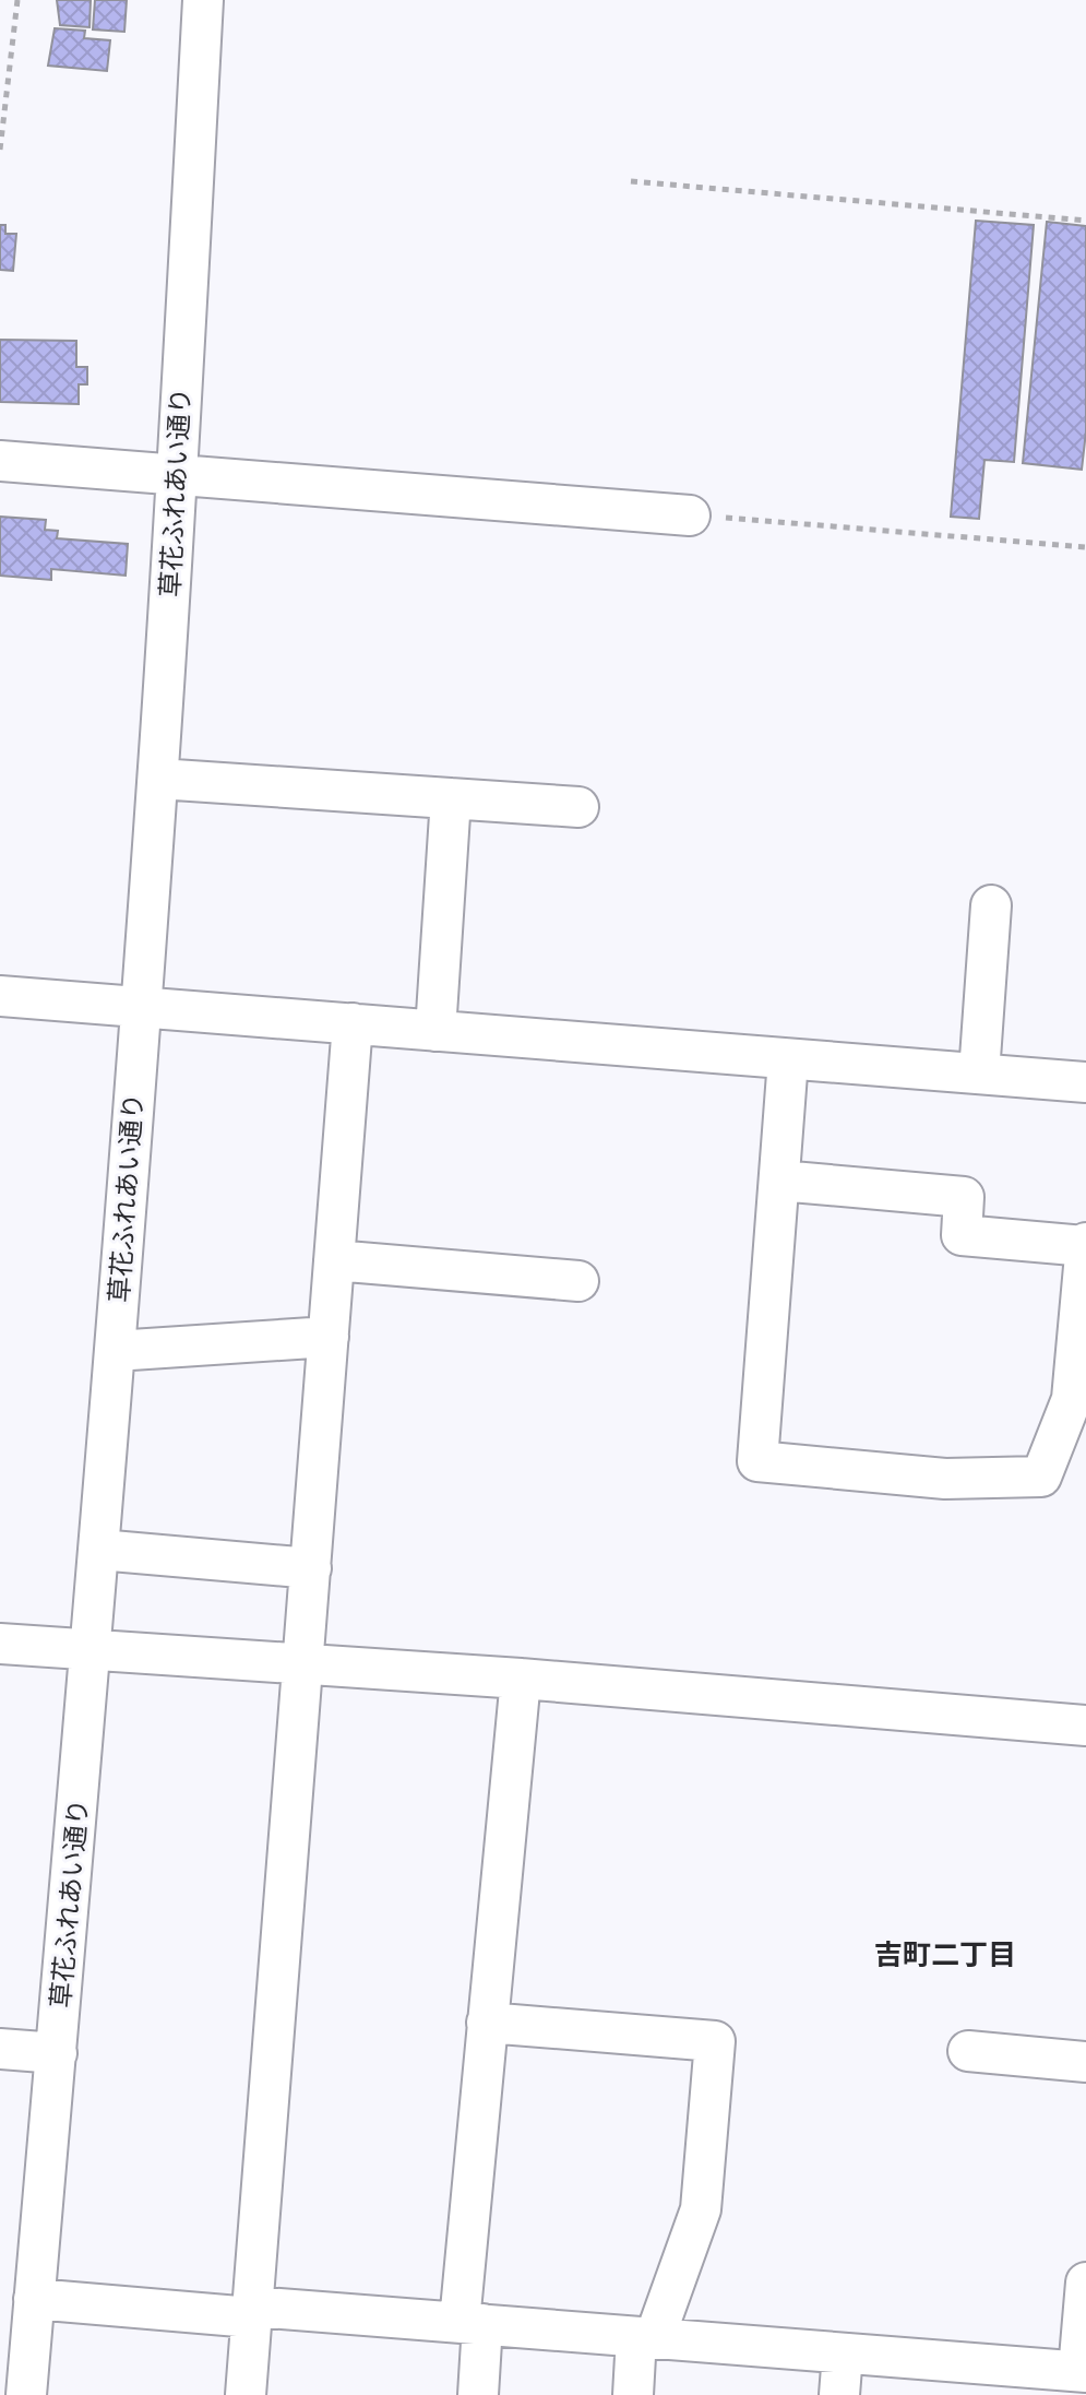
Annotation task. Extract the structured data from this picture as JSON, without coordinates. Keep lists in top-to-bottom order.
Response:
{
  "streets": {
    "street": ["草花ふれあい通り"]
  },
  "districts": ["吉町二丁目"]
}
